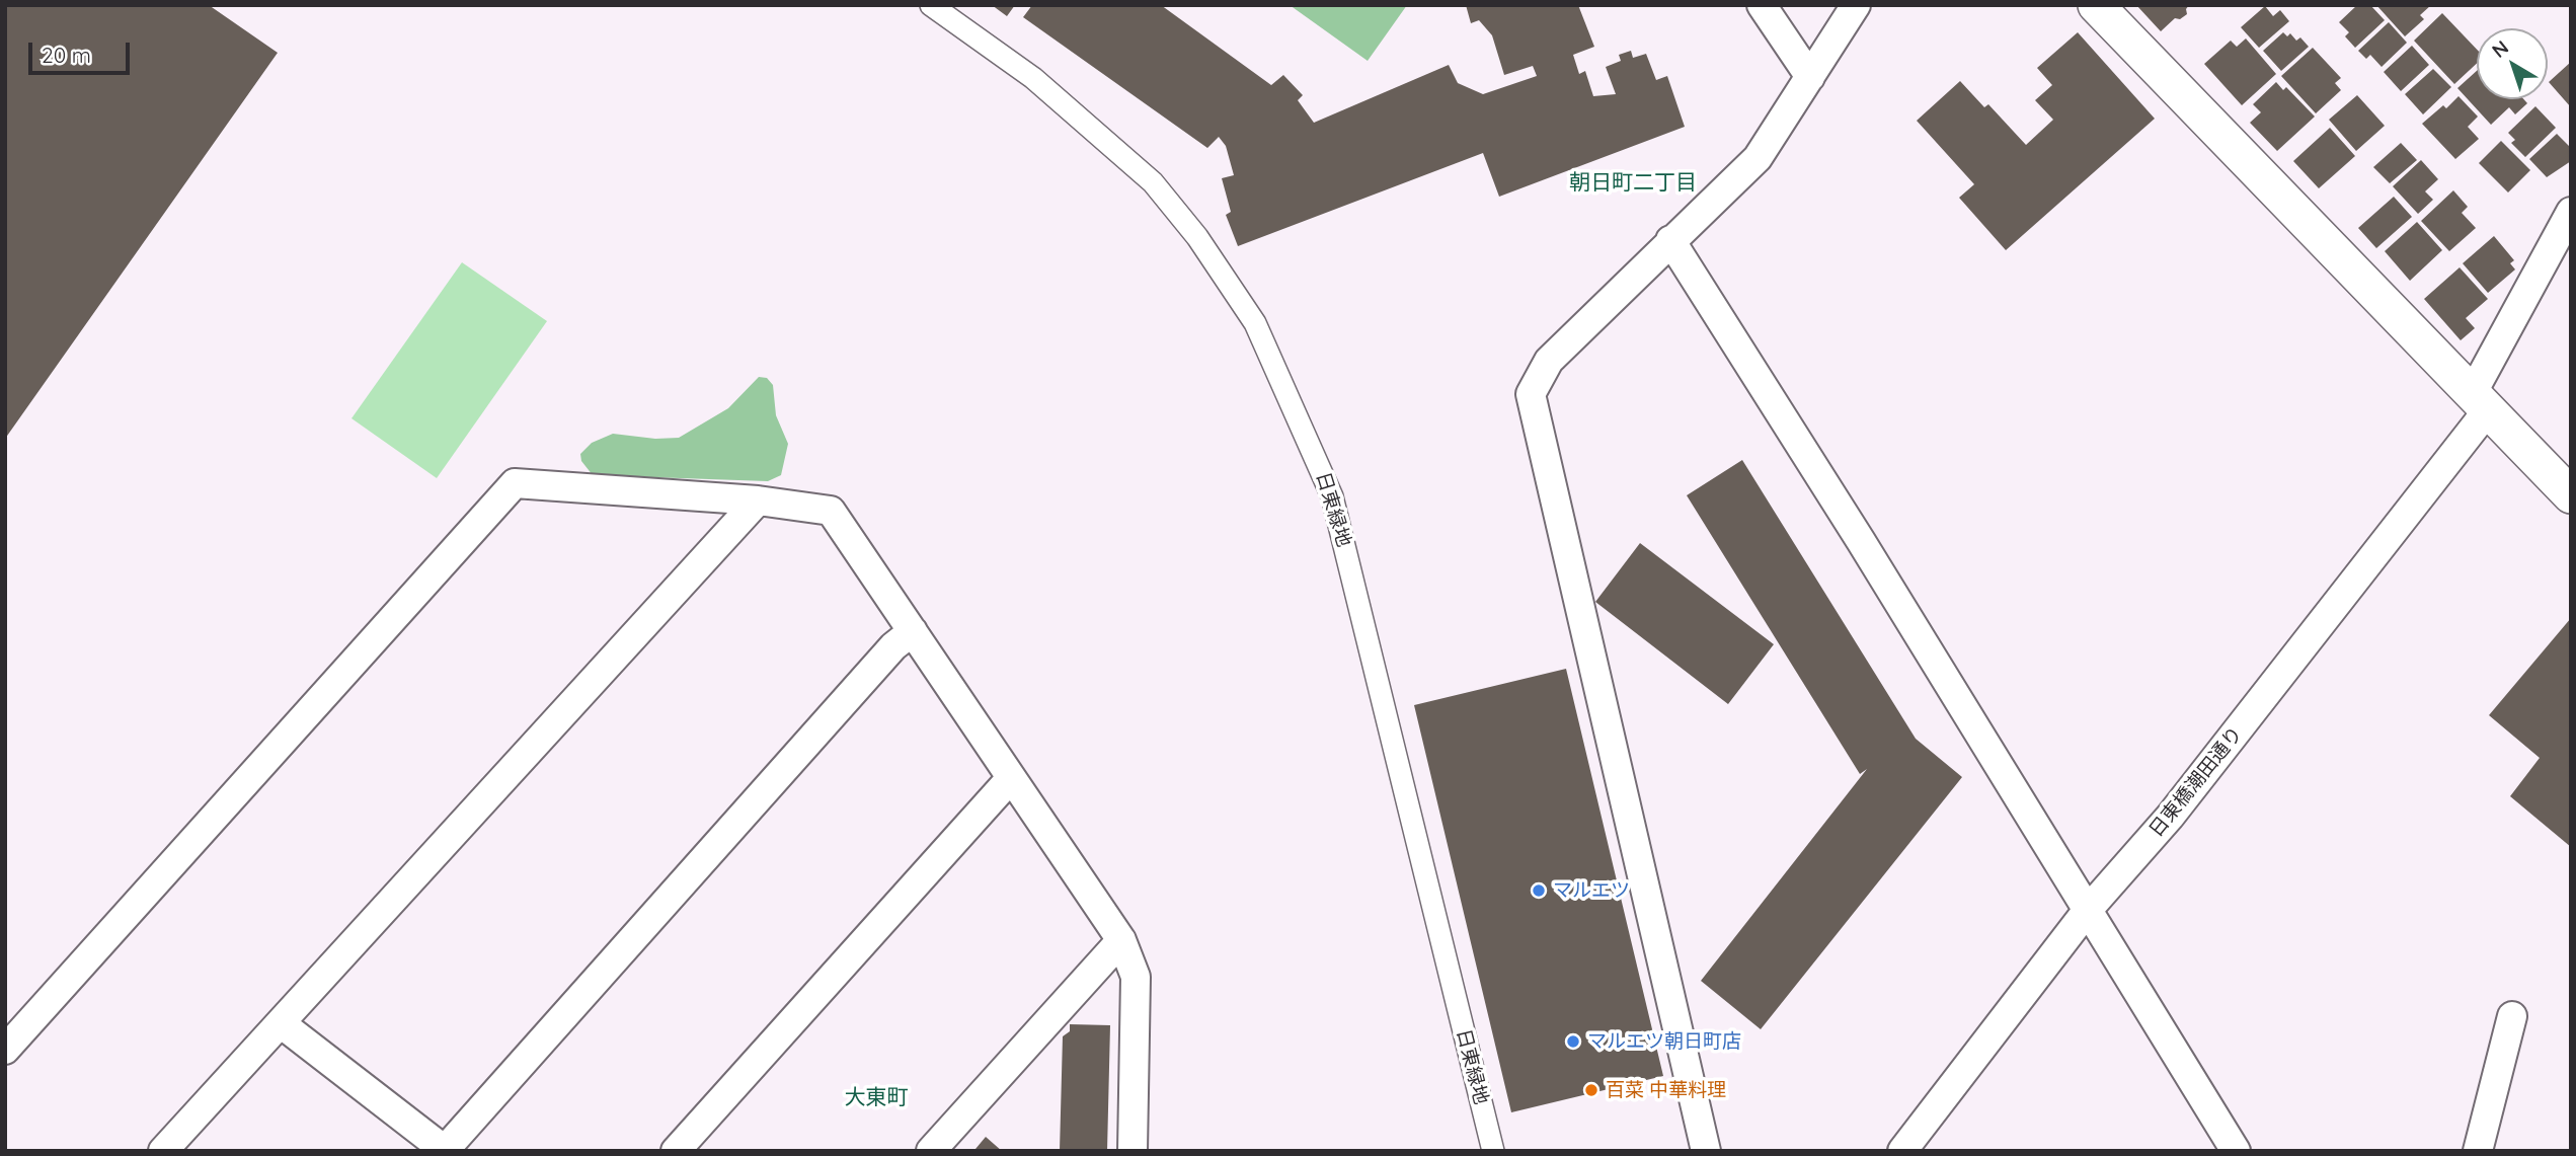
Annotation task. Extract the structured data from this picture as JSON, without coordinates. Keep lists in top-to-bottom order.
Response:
{
  "streets": {
    "street": ["日東緑地", "日東橋潮田通り"]
  },
  "districts": ["朝日町二丁目", "大東町"],
  "places": ["マルエツ", "マルエツ朝日町店", "百菜 中華料理"],
  "scale_bar": "20 m",
  "north": "top left"
}
